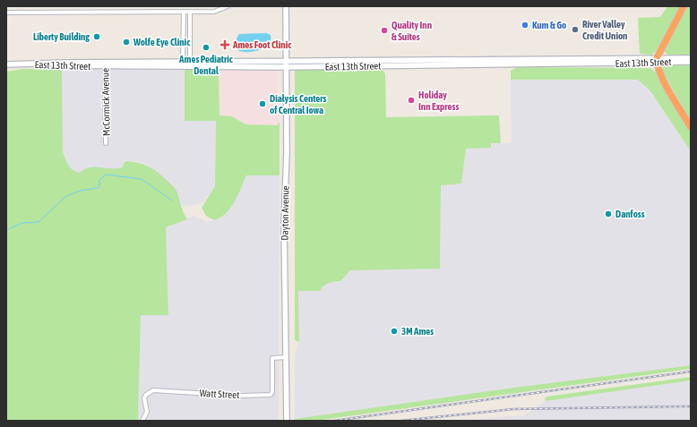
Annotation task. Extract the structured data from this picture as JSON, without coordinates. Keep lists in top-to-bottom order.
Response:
{
  "streets": {
    "main road": ["East 13th Street", "Dayton Avenue"],
    "street": ["McCormick Avenue", "Watt Street"]
  },
  "crossings": [
    ["East 13th Street", "McCormick Avenue"],
    ["East 13th Street", "Dayton Avenue"],
    ["Dayton Avenue", "Watt Street"]
  ],
  "places": {
    "other": [
      "Kum & Go",
      "River Valley Credit Union",
      "Quality Inn & Suites",
      "Liberty Building",
      "Wolfe Eye Clinic",
      "Ames Pediatric Dental",
      "Holiday Inn Express",
      "Dialysis Centers of Central Iowa",
      "Danfoss",
      "3M Ames"
    ],
    "health": ["Ames Foot Clinic"]
  }
}
